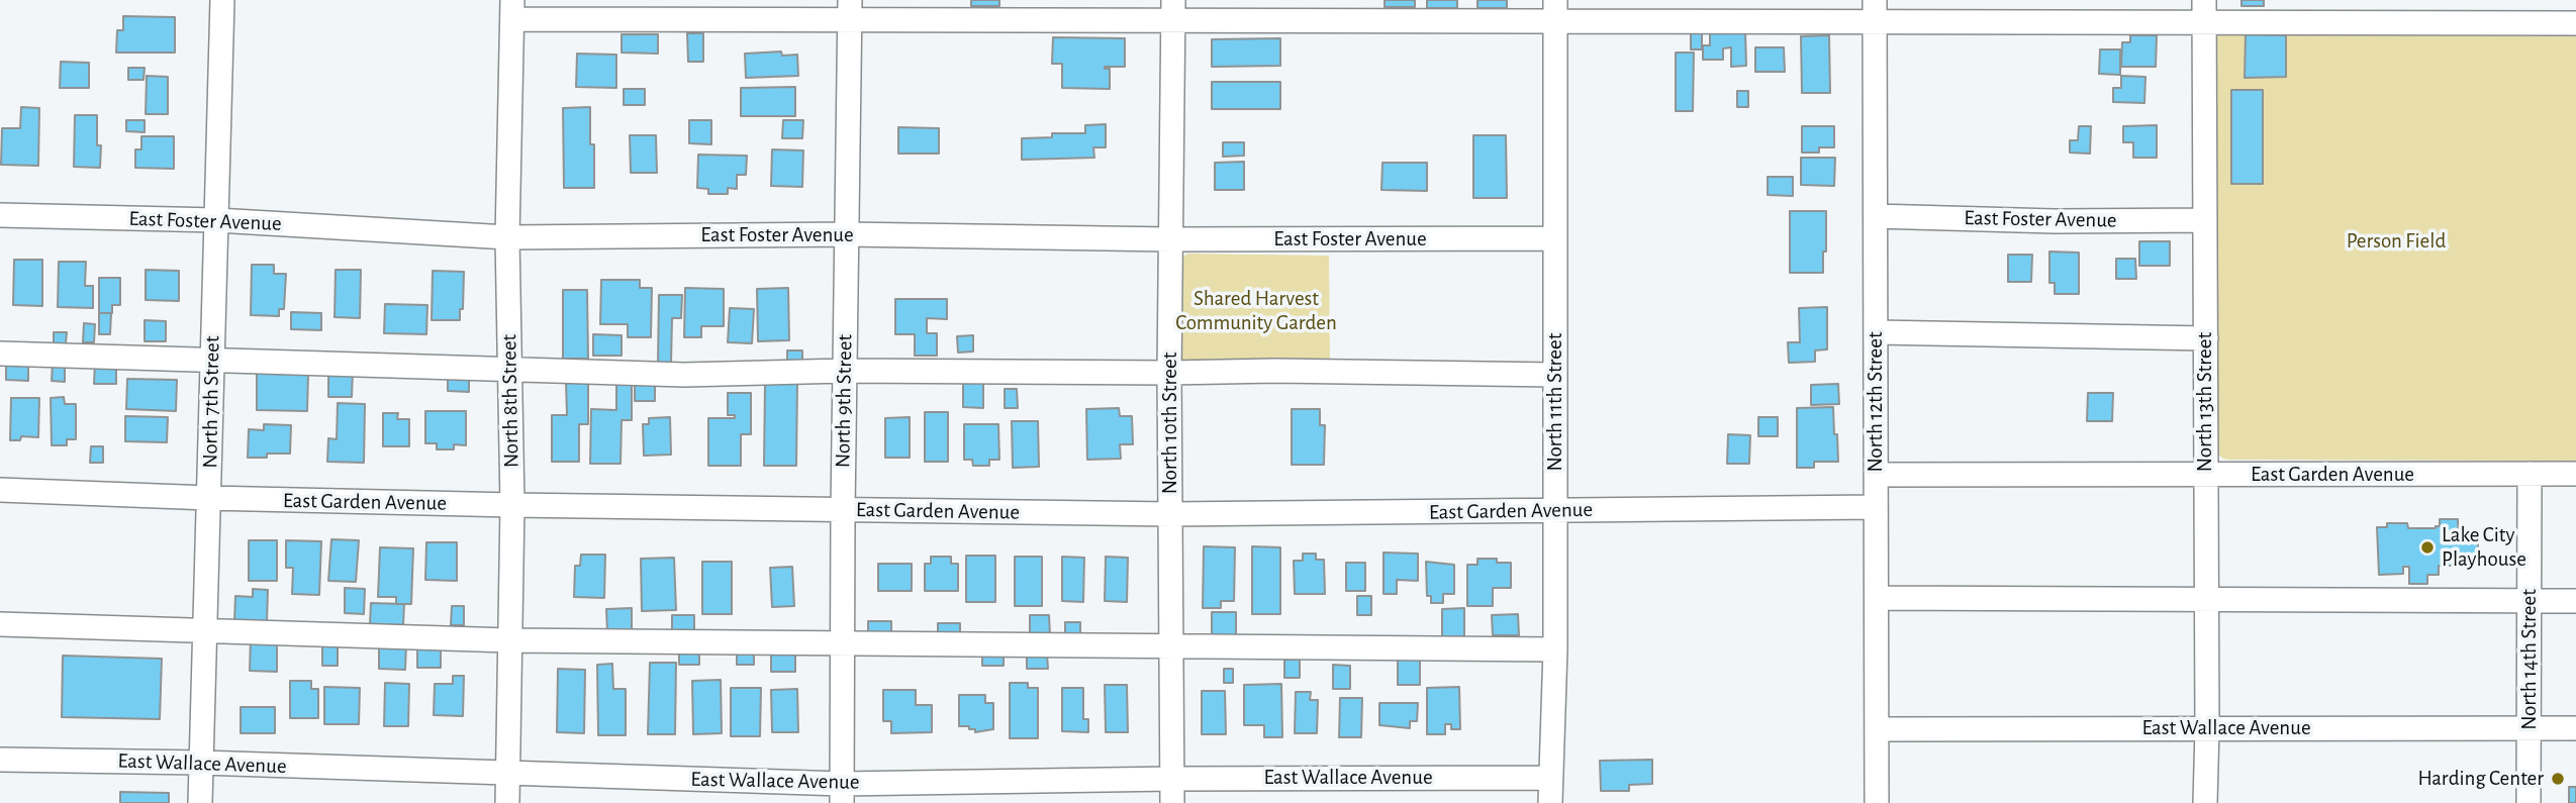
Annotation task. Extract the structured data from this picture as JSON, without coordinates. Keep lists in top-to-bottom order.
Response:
{
  "streets": {
    "street": [
      "East Foster Avenue",
      "North 8th Street",
      "North 9th Street",
      "North 7th Street",
      "North 11th Street",
      "North 12th Street",
      "North 13th Street",
      "North 10th Street",
      "East Garden Avenue",
      "North 14th Street",
      "East Wallace Avenue"
    ]
  },
  "crossings": [
    ["East Foster Avenue", "North 8th Street"],
    ["East Foster Avenue", "North 9th Street"],
    ["East Foster Avenue", "North 7th Street"],
    ["East Foster Avenue", "North 11th Street"],
    ["East Foster Avenue", "North 12th Street"],
    ["East Foster Avenue", "North 13th Street"],
    ["East Foster Avenue", "North 10th Street"],
    ["North 8th Street", "East Garden Avenue"],
    ["North 8th Street", "East Wallace Avenue"],
    ["North 9th Street", "East Garden Avenue"],
    ["North 9th Street", "East Wallace Avenue"],
    ["North 7th Street", "East Garden Avenue"],
    ["North 7th Street", "East Wallace Avenue"],
    ["North 11th Street", "East Garden Avenue"],
    ["North 11th Street", "East Wallace Avenue"],
    ["North 12th Street", "East Garden Avenue"],
    ["North 12th Street", "East Wallace Avenue"],
    ["North 13th Street", "East Garden Avenue"],
    ["North 13th Street", "East Wallace Avenue"],
    ["North 10th Street", "East Garden Avenue"],
    ["North 10th Street", "East Wallace Avenue"],
    ["East Garden Avenue", "North 14th Street"],
    ["North 14th Street", "East Wallace Avenue"]
  ],
  "parks": ["Person Field", "Shared Harvest Community Garden"],
  "places": ["Lake City Playhouse", "Harding Center"]
}
